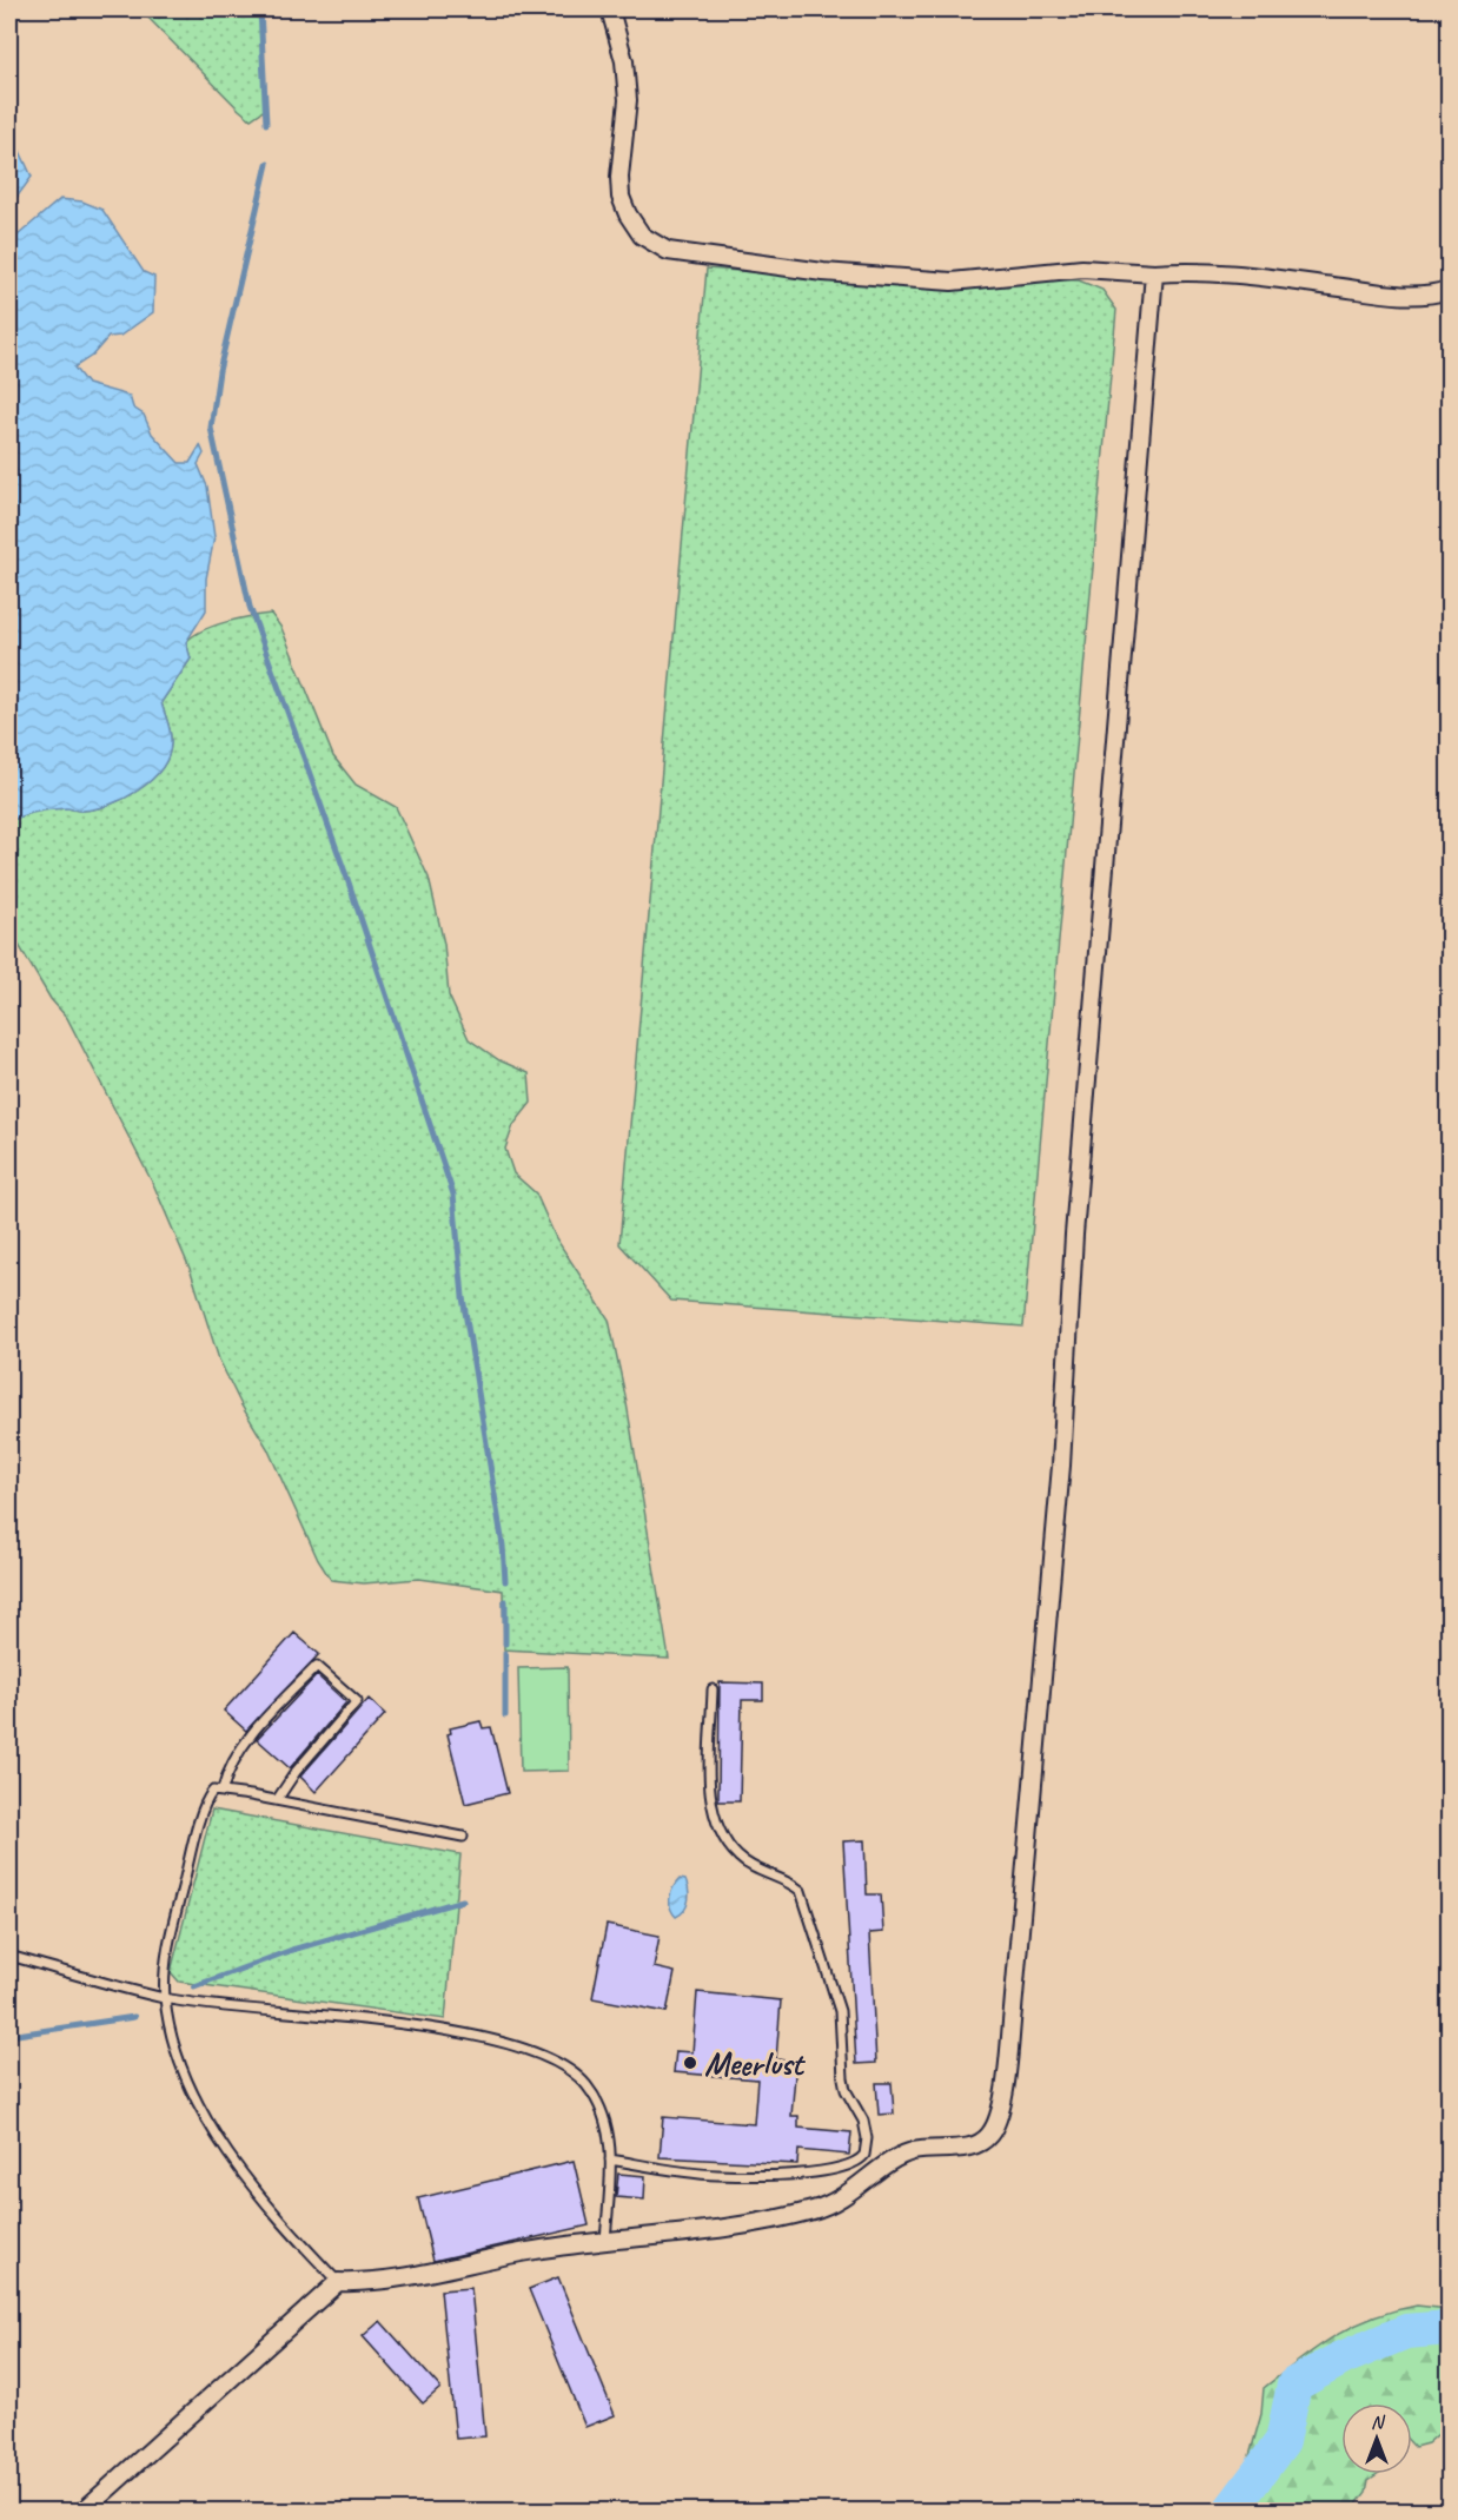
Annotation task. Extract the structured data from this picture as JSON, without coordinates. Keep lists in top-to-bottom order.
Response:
{
  "places": ["Meerlust"],
  "north": "top"
}
